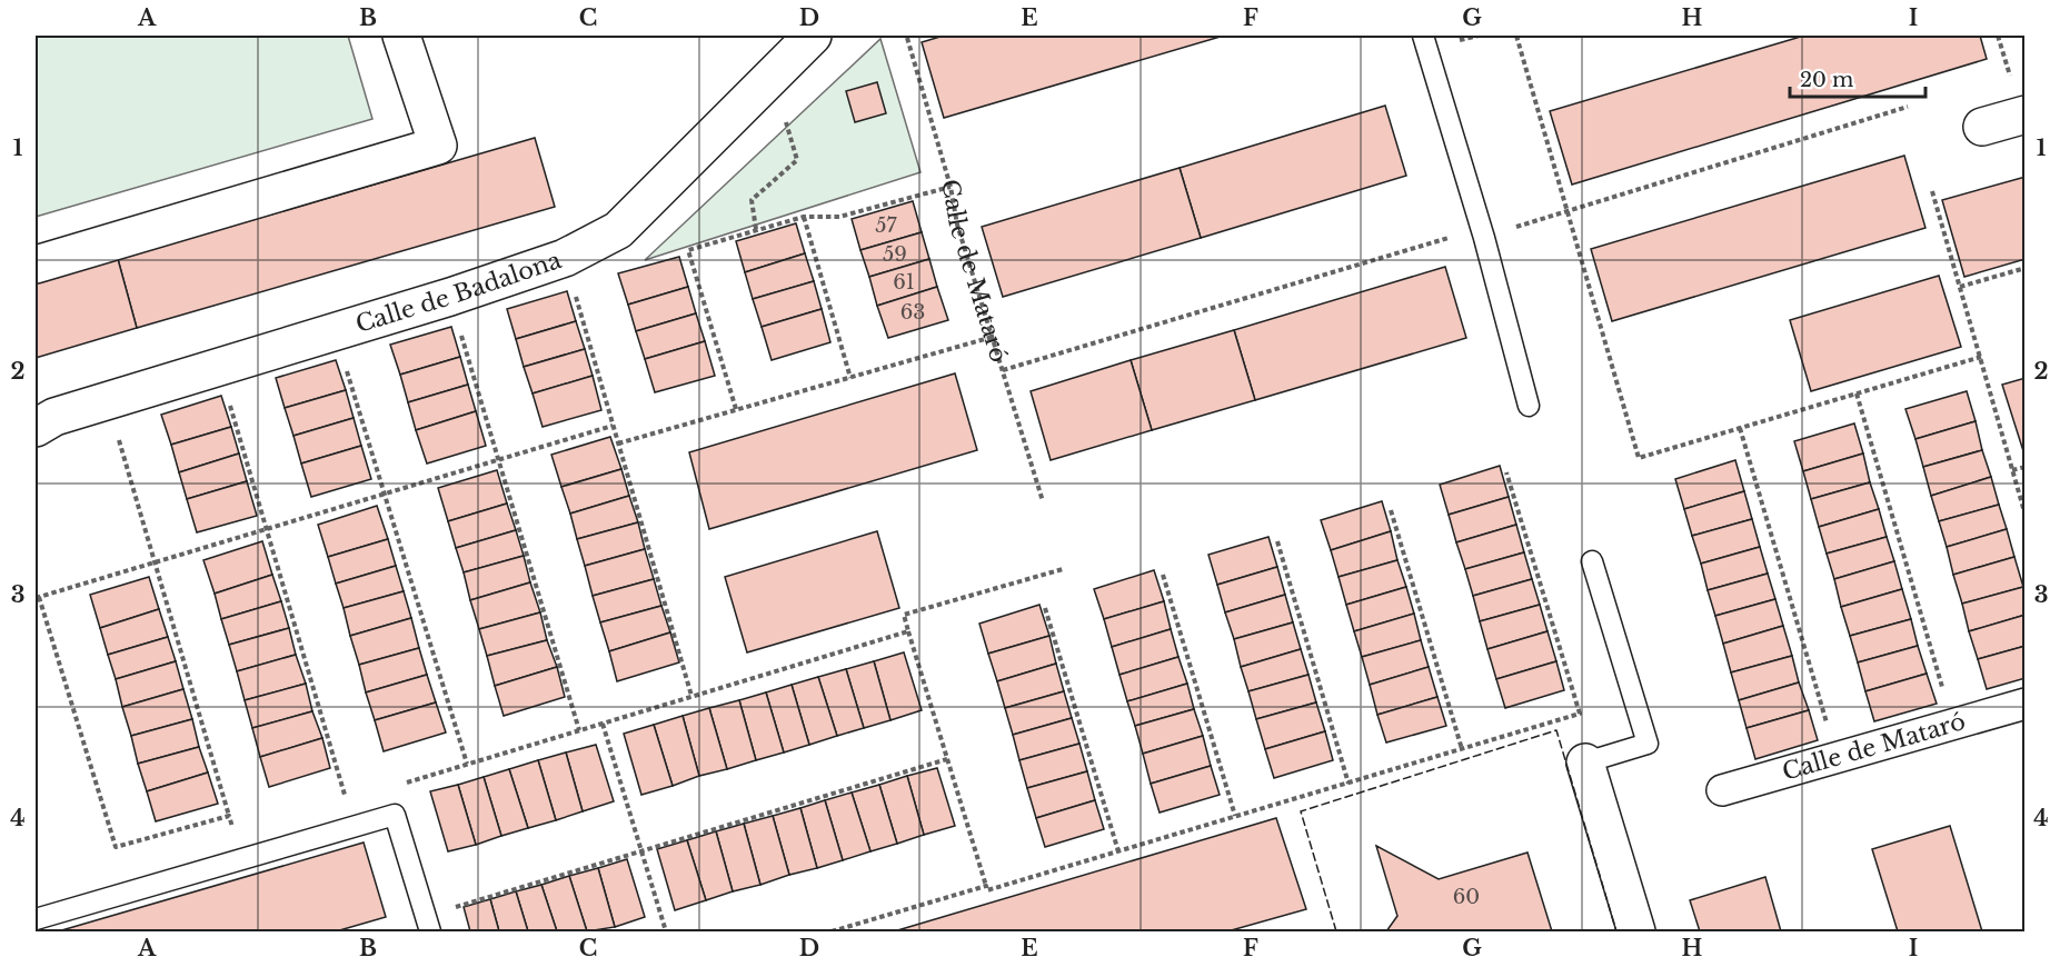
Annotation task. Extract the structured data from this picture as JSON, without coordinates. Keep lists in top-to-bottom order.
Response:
{
  "streets": {
    "street": ["Calle de Mataró", "Calle de Badalona"]
  },
  "house_numbers": [
    "57",
    "59",
    "61",
    "63",
    "60"
  ],
  "scale_bar": "20 m",
  "grid": {
    "columns": [
      "A",
      "B",
      "C",
      "D",
      "E",
      "F",
      "G",
      "H",
      "I"
    ],
    "rows": [
      "1",
      "2",
      "3",
      "4"
    ]
  }
}
